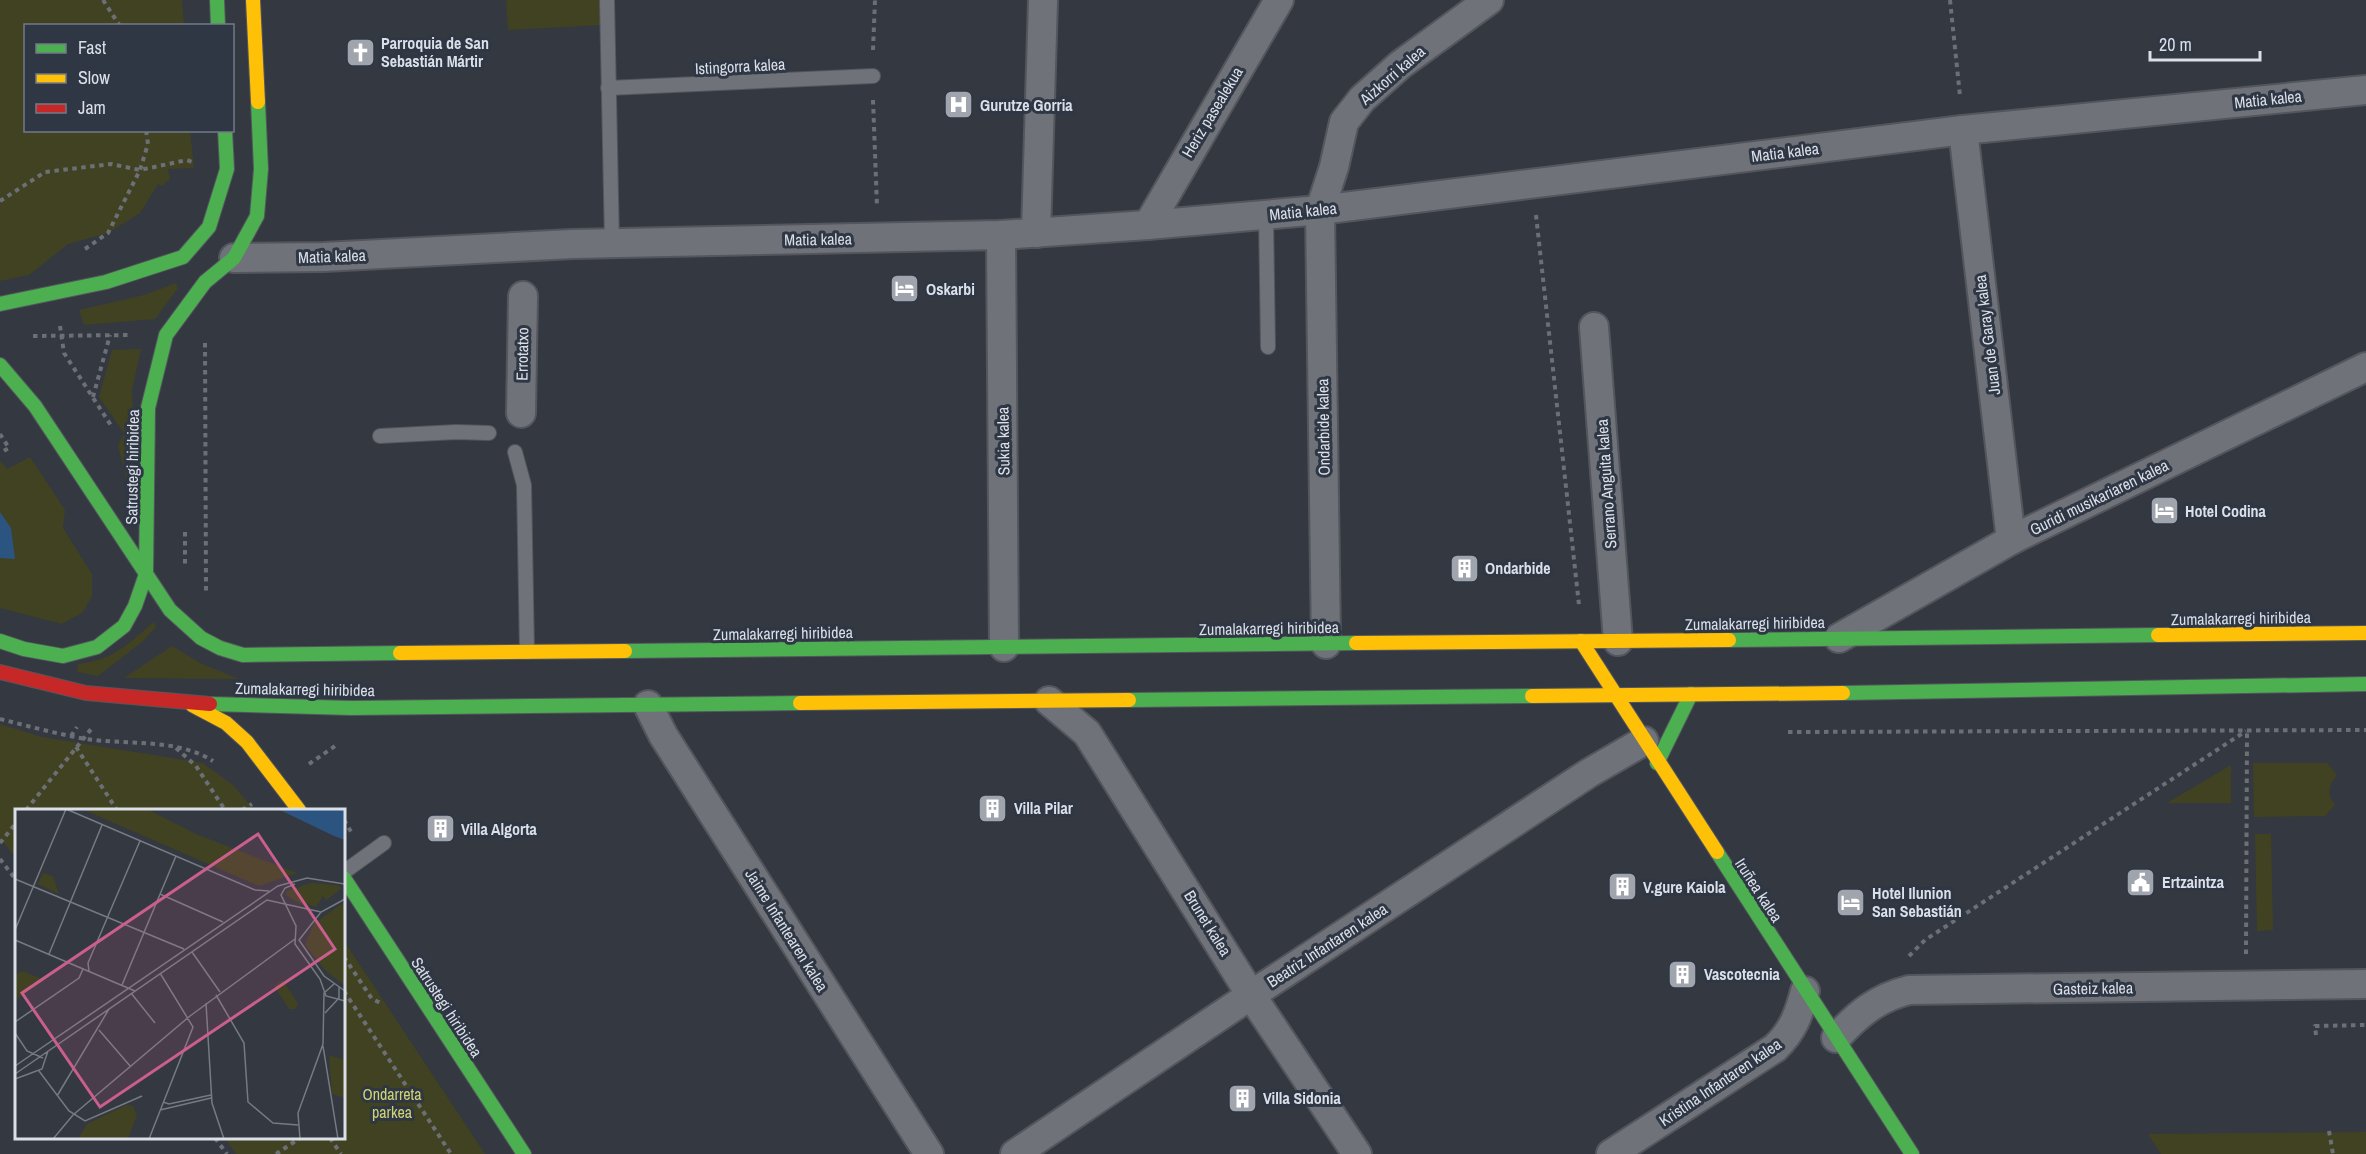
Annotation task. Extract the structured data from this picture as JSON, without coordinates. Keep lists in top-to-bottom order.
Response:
{
  "streets": {
    "main road": ["Satrustegi hiribidea", "Zumalakarregi hiribidea", "Iruñea kalea"],
    "street": [
      "Aizkorri kalea",
      "Matia kalea",
      "Heriz pasealekua",
      "Juan de Garay kalea",
      "Errotatxo",
      "Ondarbide kalea",
      "Sukia kalea",
      "Serrano Anguita kalea",
      "Guridi musikariaren kalea",
      "Brunet kalea",
      "Jaime Infantearen kalea",
      "Beatriz Infantaren kalea",
      "Gasteiz kalea",
      "Kristina Infantaren kalea"
    ],
    "lane": ["Istingorra kalea"]
  },
  "crossings": [
    ["Aizkorri kalea", "Matia kalea"],
    ["Aizkorri kalea", "Ondarbide kalea"],
    ["Matia kalea", "Heriz pasealekua"],
    ["Matia kalea", "Juan de Garay kalea"],
    ["Matia kalea", "Ondarbide kalea"],
    ["Matia kalea", "Sukia kalea"],
    ["Matia kalea", "Satrustegi hiribidea"],
    ["Juan de Garay kalea", "Guridi musikariaren kalea"],
    ["Ondarbide kalea", "Zumalakarregi hiribidea"],
    ["Sukia kalea", "Zumalakarregi hiribidea"],
    ["Satrustegi hiribidea", "Zumalakarregi hiribidea"],
    ["Serrano Anguita kalea", "Zumalakarregi hiribidea"],
    ["Guridi musikariaren kalea", "Zumalakarregi hiribidea"],
    ["Zumalakarregi hiribidea", "Iruñea kalea"],
    ["Zumalakarregi hiribidea", "Brunet kalea"],
    ["Zumalakarregi hiribidea", "Jaime Infantearen kalea"],
    ["Iruñea kalea", "Beatriz Infantaren kalea"],
    ["Iruñea kalea", "Gasteiz kalea"],
    ["Iruñea kalea", "Kristina Infantaren kalea"],
    ["Brunet kalea", "Beatriz Infantaren kalea"]
  ],
  "parks": ["Ondarreta parkea"],
  "places": {
    "church": ["Parroquia de San Sebastián Mártir"],
    "hospital": ["Gurutze Gorria"],
    "hotel": ["Oskarbi", "Hotel Codina", "Hotel Ilunion San Sebastián"],
    "building": [
      "Ondarbide",
      "Villa Pilar",
      "Villa Algorta",
      "V.gure Kaiola",
      "Vascotecnia",
      "Villa Sidonia"
    ],
    "public building": ["Ertzaintza"]
  },
  "legend": ["Fast", "Slow", "Jam"],
  "scale_bar": "20 m"
}
